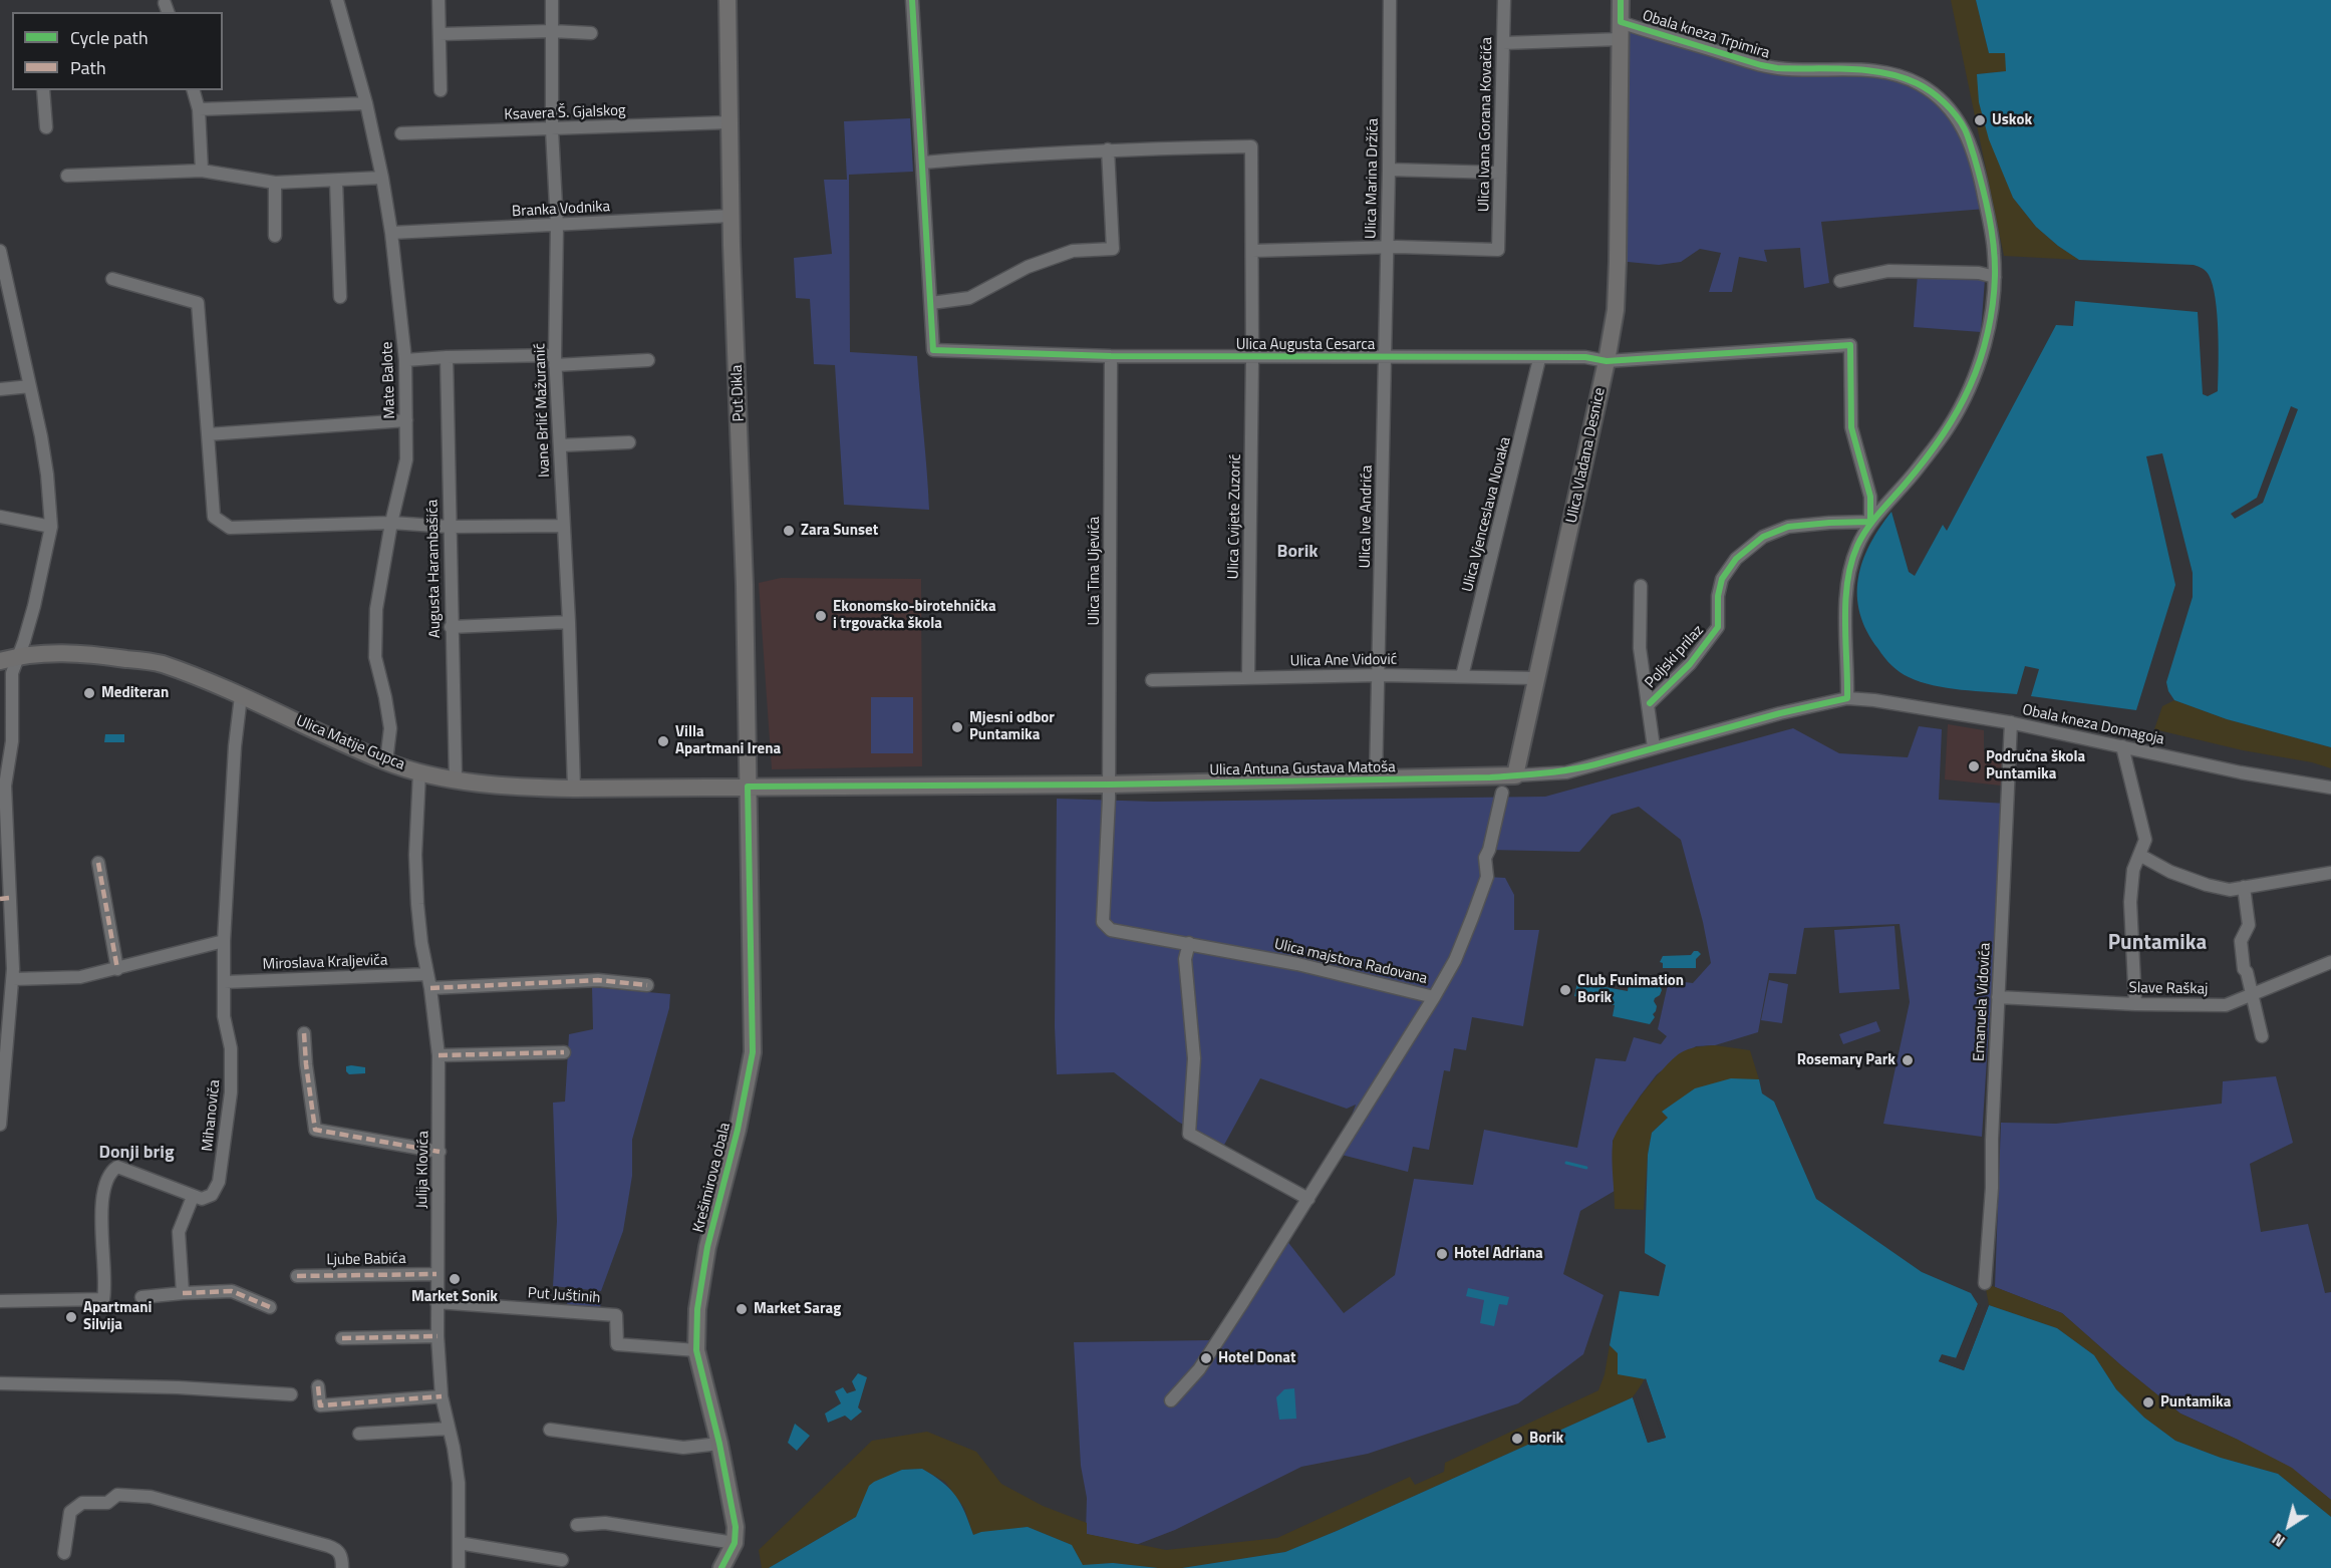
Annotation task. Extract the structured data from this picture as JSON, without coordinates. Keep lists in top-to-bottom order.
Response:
{
  "streets": {
    "street": [
      "Obala kneza Trpimira",
      "Ksavera Š. Gjalskog",
      "Ulica Ivana Gorana Kovačića",
      "Ulica Marina Držića",
      "Branka Vodnika",
      "Ulica Augusta Cesarca",
      "Mate Balote",
      "Put Dikla",
      "Ivane Brlić Mažuranić",
      "Ulica Vladana Desnice",
      "Ulica Vjenceslava Novaka",
      "Ulica Cvijete Zuzorić",
      "Ulica Ive Andrića",
      "Augusta Harambašića",
      "Ulica Tina Ujevića",
      "Poljski prilaz",
      "Ulica Ane Vidović",
      "Obala kneza Domagoja",
      "Ulica Matije Gupca",
      "Ulica Antuna Gustava Matoša",
      "Ulica majstora Radovana",
      "Miroslava Kraljeviča",
      "Slave Raškaj",
      "Emanuela Vidovića",
      "Mihanoviča",
      "Julija Klovića",
      "Krešimirova obala",
      "Ljube Babića",
      "Put Juštinih"
    ]
  },
  "crossings": [
    ["Obala kneza Trpimira", "Ulica Augusta Cesarca"],
    ["Obala kneza Trpimira", "Ulica Vladana Desnice"],
    ["Obala kneza Trpimira", "Poljski prilaz"],
    ["Obala kneza Trpimira", "Obala kneza Domagoja"],
    ["Obala kneza Trpimira", "Ulica Antuna Gustava Matoša"],
    ["Ksavera Š. Gjalskog", "Put Dikla"],
    ["Ksavera Š. Gjalskog", "Ivane Brlić Mažuranić"],
    ["Ulica Ivana Gorana Kovačića", "Ulica Marina Držića"],
    ["Ulica Marina Držića", "Ulica Augusta Cesarca"],
    ["Ulica Marina Držića", "Ulica Ive Andrića"],
    ["Branka Vodnika", "Mate Balote"],
    ["Branka Vodnika", "Put Dikla"],
    ["Branka Vodnika", "Ivane Brlić Mažuranić"],
    ["Ulica Augusta Cesarca", "Ulica Vladana Desnice"],
    ["Ulica Augusta Cesarca", "Ulica Vjenceslava Novaka"],
    ["Ulica Augusta Cesarca", "Ulica Cvijete Zuzorić"],
    ["Ulica Augusta Cesarca", "Ulica Ive Andrića"],
    ["Ulica Augusta Cesarca", "Ulica Tina Ujevića"],
    ["Ulica Augusta Cesarca", "Poljski prilaz"],
    ["Mate Balote", "Ulica Matije Gupca"],
    ["Put Dikla", "Ulica Matije Gupca"],
    ["Put Dikla", "Ulica Antuna Gustava Matoša"],
    ["Put Dikla", "Krešimirova obala"],
    ["Ivane Brlić Mažuranić", "Ulica Matije Gupca"],
    ["Ulica Vladana Desnice", "Ulica Ane Vidović"],
    ["Ulica Vladana Desnice", "Ulica Antuna Gustava Matoša"],
    ["Ulica Vjenceslava Novaka", "Ulica Ane Vidović"],
    ["Ulica Cvijete Zuzorić", "Ulica Ane Vidović"],
    ["Ulica Ive Andrića", "Ulica Ane Vidović"],
    ["Ulica Ive Andrića", "Ulica Antuna Gustava Matoša"],
    ["Augusta Harambašića", "Ulica Matije Gupca"],
    ["Ulica Tina Ujevića", "Ulica Antuna Gustava Matoša"],
    ["Ulica Tina Ujevića", "Ulica majstora Radovana"],
    ["Obala kneza Domagoja", "Ulica Antuna Gustava Matoša"],
    ["Obala kneza Domagoja", "Emanuela Vidovića"],
    ["Ulica Matije Gupca", "Ulica Antuna Gustava Matoša"],
    ["Ulica Matije Gupca", "Mihanoviča"],
    ["Ulica Matije Gupca", "Julija Klovića"],
    ["Ulica Matije Gupca", "Krešimirova obala"],
    ["Ulica Antuna Gustava Matoša", "Ulica majstora Radovana"],
    ["Ulica Antuna Gustava Matoša", "Krešimirova obala"],
    ["Miroslava Kraljeviča", "Mihanoviča"],
    ["Miroslava Kraljeviča", "Julija Klovića"],
    ["Slave Raškaj", "Emanuela Vidovića"],
    ["Julija Klovića", "Ljube Babića"],
    ["Julija Klovića", "Put Juštinih"],
    ["Krešimirova obala", "Put Juštinih"]
  ],
  "districts": ["Borik", "Puntamika", "Donji brig"],
  "places": [
    "Uskok",
    "Zara Sunset",
    "Ekonomsko-birotehnička i trgovačka škola",
    "Mediteran",
    "Mjesni odbor Puntamika",
    "Villa Apartmani Irena",
    "Područna škola Puntamika",
    "Club Funimation Borik",
    "Rosemary Park",
    "Hotel Adriana",
    "Market Sonik",
    "Market Sarag",
    "Apartmani Silvija",
    "Hotel Donat",
    "Puntamika",
    "Borik"
  ],
  "legend": ["Cycle path", "Path"],
  "north": "bottom left"
}
